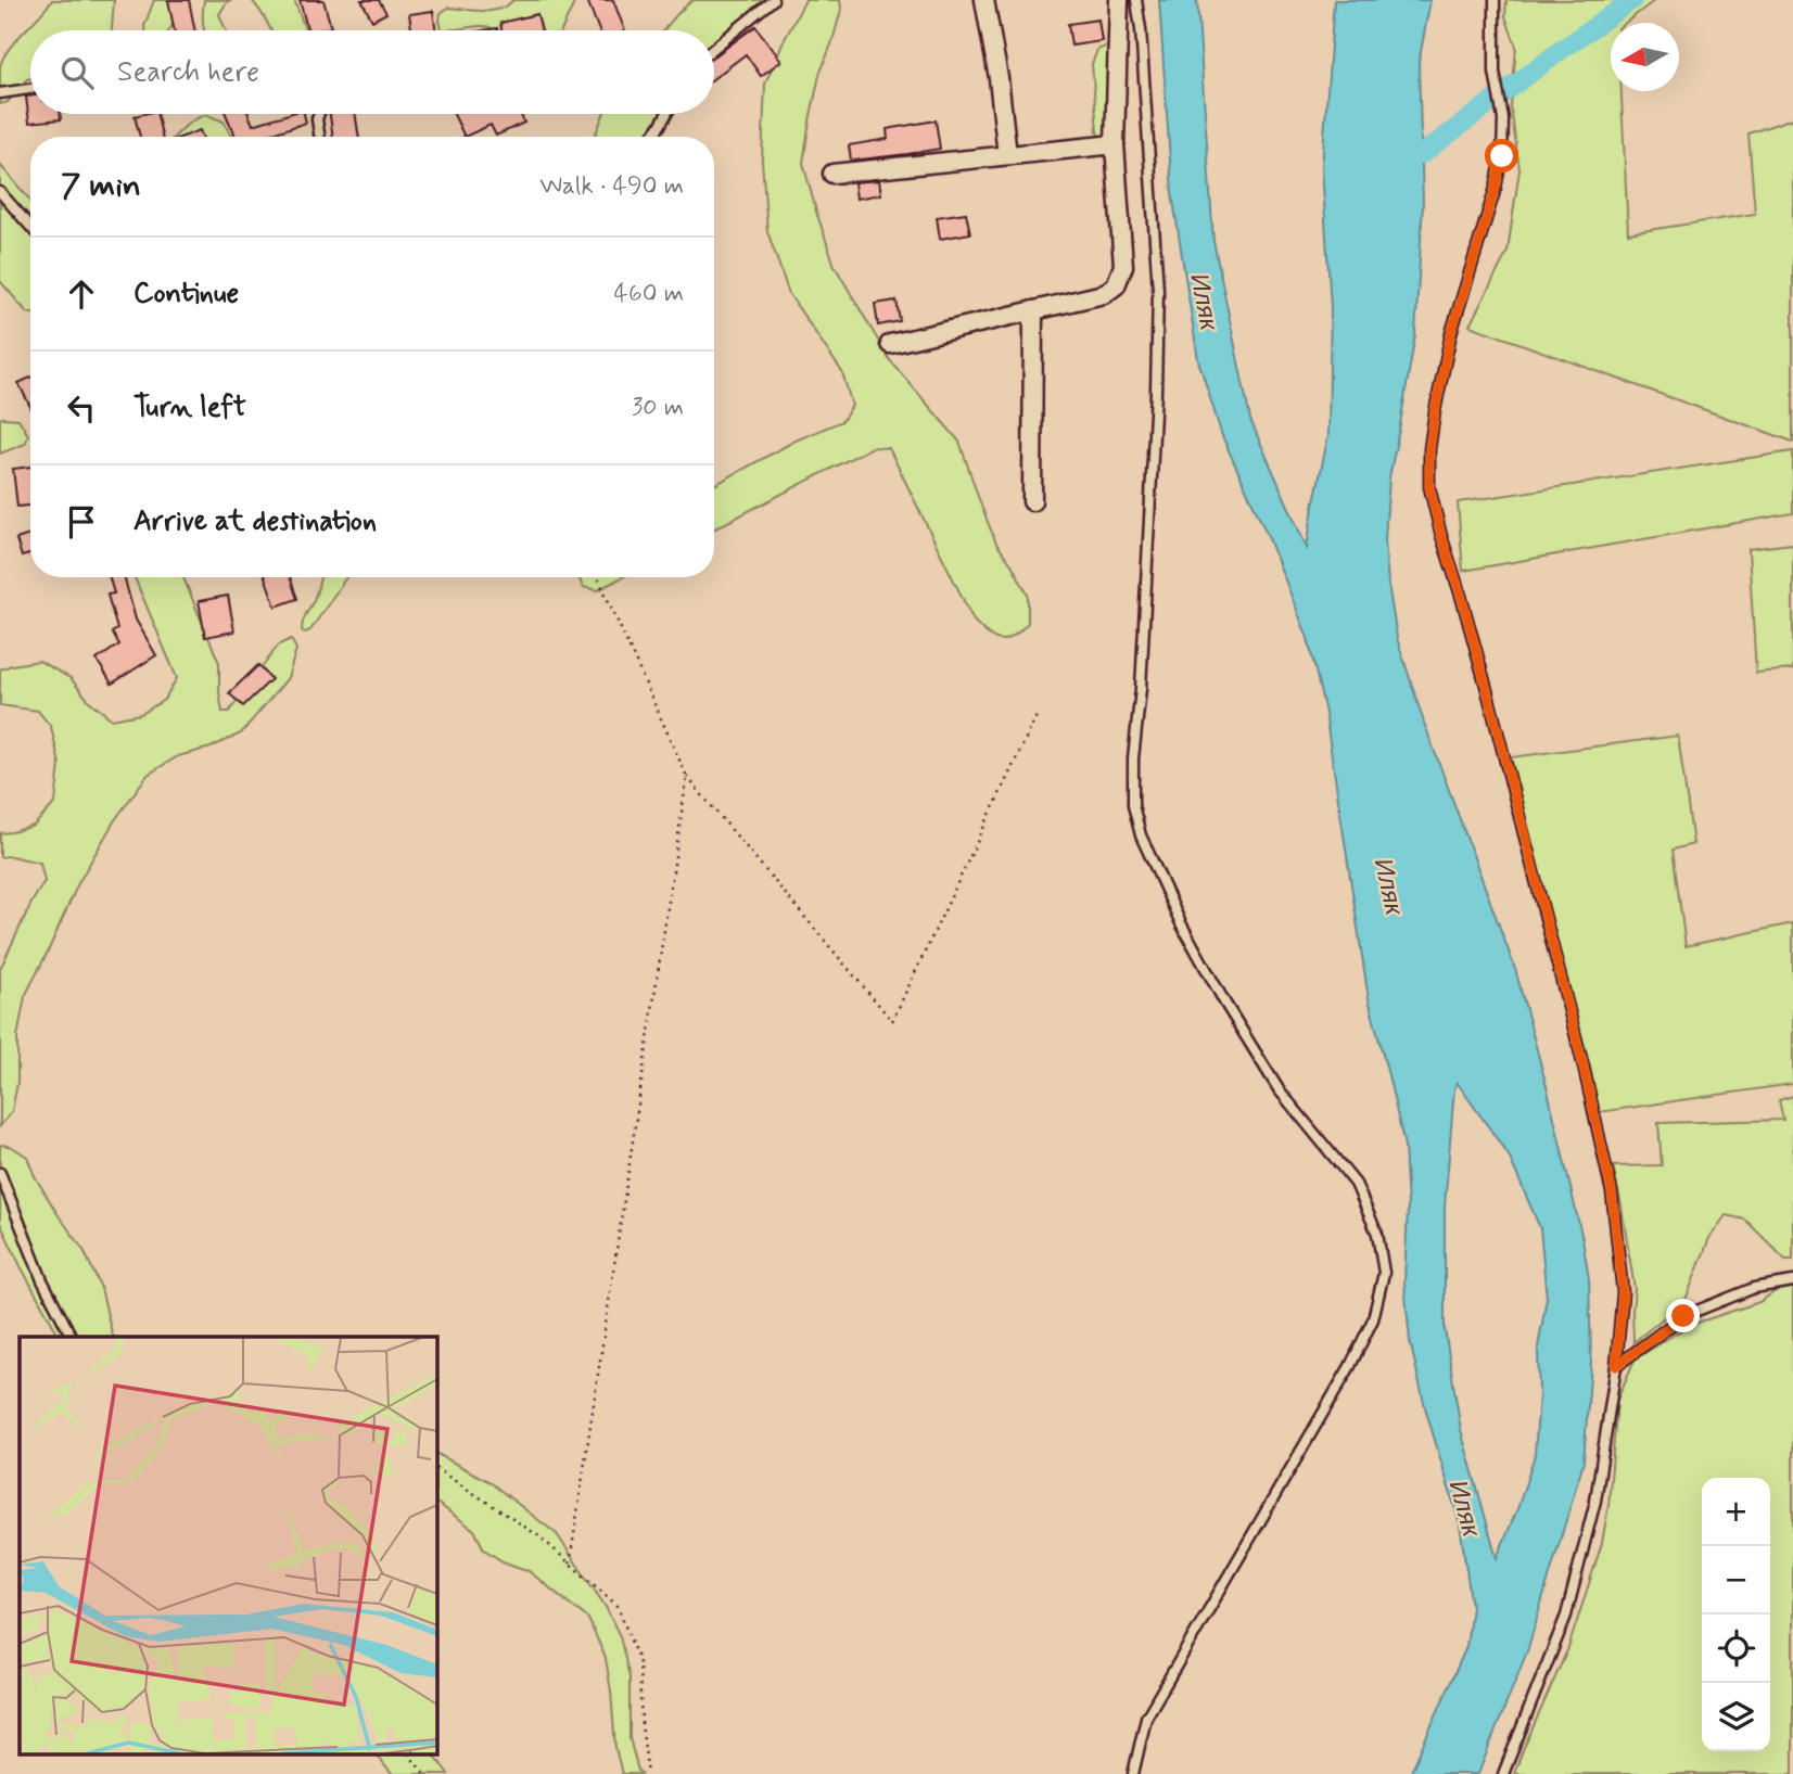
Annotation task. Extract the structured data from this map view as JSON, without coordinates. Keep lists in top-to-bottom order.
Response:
{
  "water": ["Иляк"],
  "north": "left",
  "page": {
    "search": "Search here",
    "heading": ["7 min", "Walk · 490 m"],
    "list": [
      ["Continue", "460 m"],
      ["Turn left", "30 m"],
      "Arrive at destination"
    ],
    "map_buttons": ["+", "−"]
  }
}
